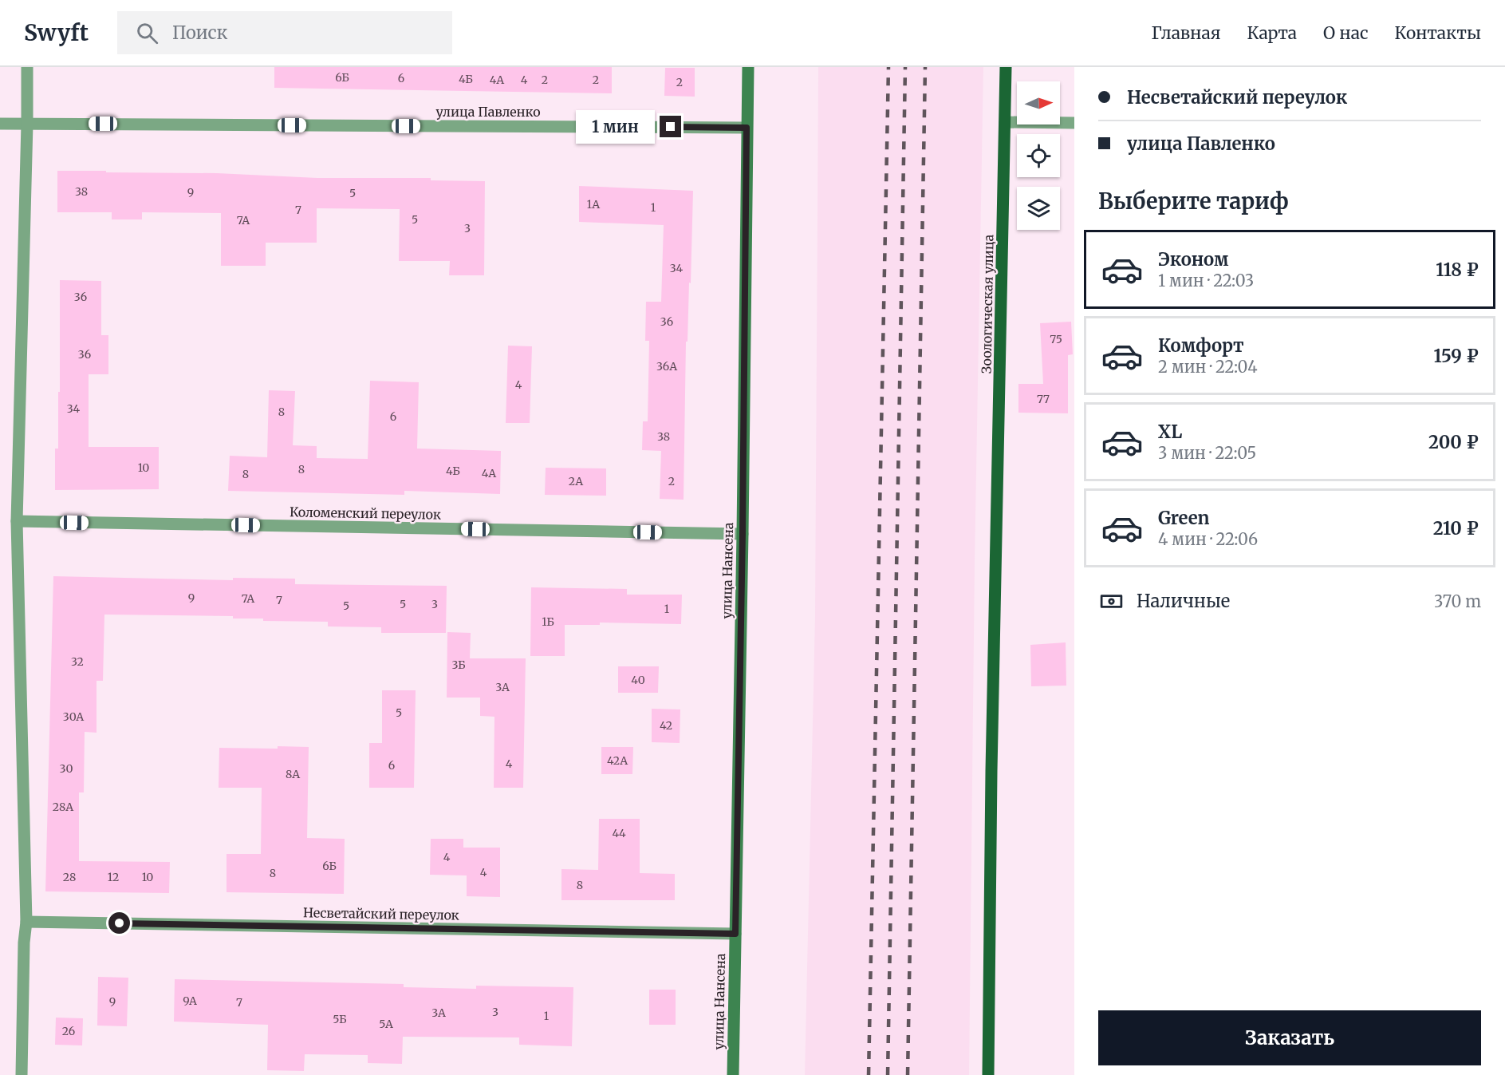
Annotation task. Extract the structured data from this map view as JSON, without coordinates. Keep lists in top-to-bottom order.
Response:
{
  "streets": {
    "main road": ["Зоологическая улица", "улица Нансена"],
    "street": ["улица Павленко", "Коломенский переулок", "Несветайский переулок"]
  },
  "crossings": [
    ["улица Павленко", "улица Нансена"],
    ["Коломенский переулок", "улица Нансена"],
    ["улица Нансена", "Несветайский переулок"]
  ],
  "house_numbers": [
    "6Б",
    "6",
    "4Б",
    "4А",
    "4",
    "2",
    "2",
    "2",
    "38",
    "9",
    "5",
    "1А",
    "1",
    "7",
    "5",
    "7А",
    "3",
    "34",
    "36",
    "36",
    "75",
    "36",
    "36А",
    "4",
    "77",
    "34",
    "8",
    "6",
    "38",
    "10",
    "8",
    "4Б",
    "4А",
    "8",
    "2А",
    "2",
    "9",
    "7А",
    "7",
    "5",
    "3",
    "5",
    "1",
    "1Б",
    "32",
    "3Б",
    "40",
    "3А",
    "5",
    "30А",
    "42",
    "42А",
    "4",
    "6",
    "30",
    "8А",
    "28А",
    "44",
    "4",
    "6Б",
    "4",
    "8",
    "28",
    "12",
    "10",
    "8",
    "9А",
    "9",
    "7",
    "3",
    "3А",
    "1",
    "5Б",
    "5А",
    "26"
  ],
  "north": "right",
  "page": {
    "header": "Swyft",
    "search": "Поиск",
    "nav": [
      "Главная",
      "Карта",
      "О нас",
      "Контакты"
    ],
    "banner": ["Несветайский переулок", "улица Павленко"],
    "bubble": "1 мин",
    "heading": "Выберите тариф",
    "list": [
      {
        "name": "Эконом",
        "note": "1 мин · 22:03",
        "value": "118 ₽"
      },
      {
        "name": "Комфорт",
        "note": "2 мин · 22:04",
        "value": "159 ₽"
      },
      {
        "name": "XL",
        "note": "3 мин · 22:05",
        "value": "200 ₽"
      },
      {
        "name": "Green",
        "note": "4 мин · 22:06",
        "value": "210 ₽"
      }
    ],
    "pay": ["Наличные", "370 m"],
    "buttons": "Заказать"
  }
}
